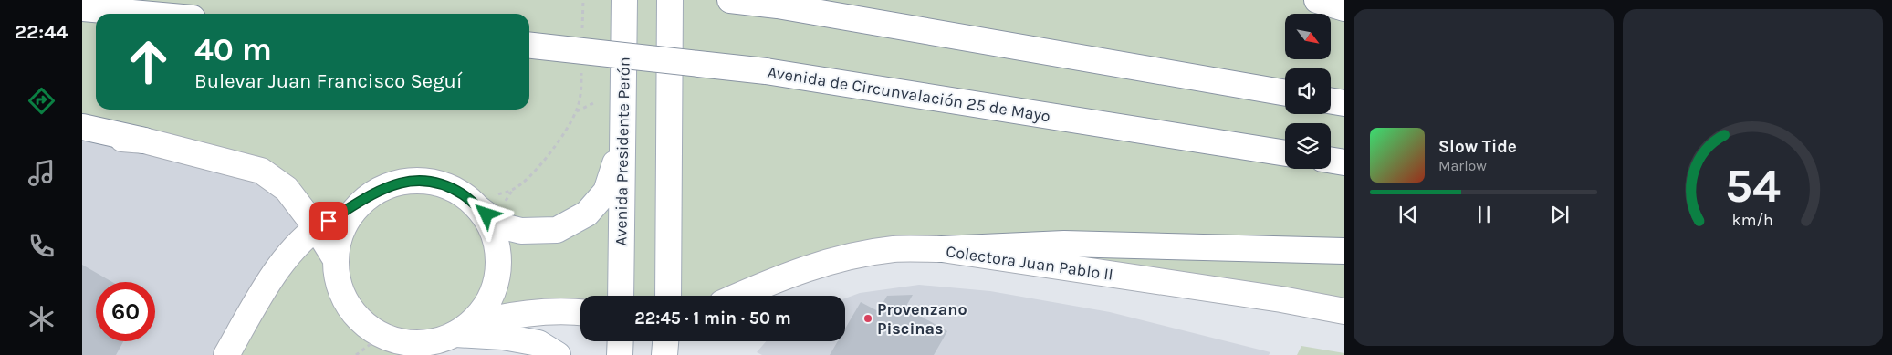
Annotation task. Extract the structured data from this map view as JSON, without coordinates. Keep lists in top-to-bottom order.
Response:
{
  "streets": {
    "main road": ["Avenida de Circunvalación 25 de Mayo", "Avenida Presidente Perón", "Colectora Juan Pablo II"]
  },
  "places": ["Provenzano Piscinas"],
  "north": "bottom right",
  "page": {
    "tabs": "22:44",
    "turn": ["40 m", "Bulevar Juan Francisco Seguí"],
    "song": ["Slow Tide", "Marlow"],
    "limit": "60",
    "trip": "22:45 · 1 min · 50 m",
    "gauge": ["54", "km/h"]
  }
}
